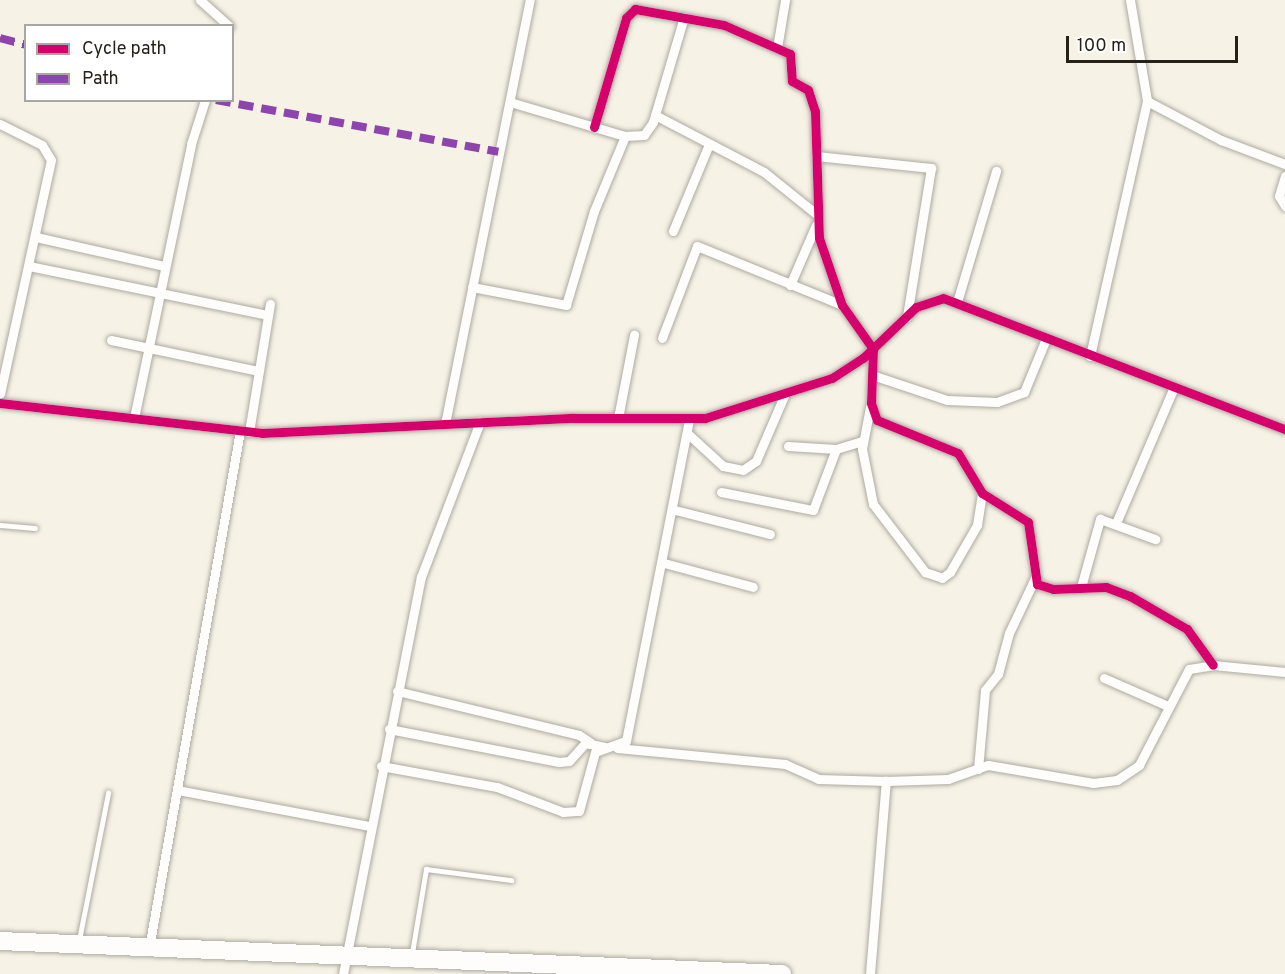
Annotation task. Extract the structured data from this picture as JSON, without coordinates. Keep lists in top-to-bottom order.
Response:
{
  "legend": ["Cycle path", "Path"],
  "scale_bar": "100 m"
}
